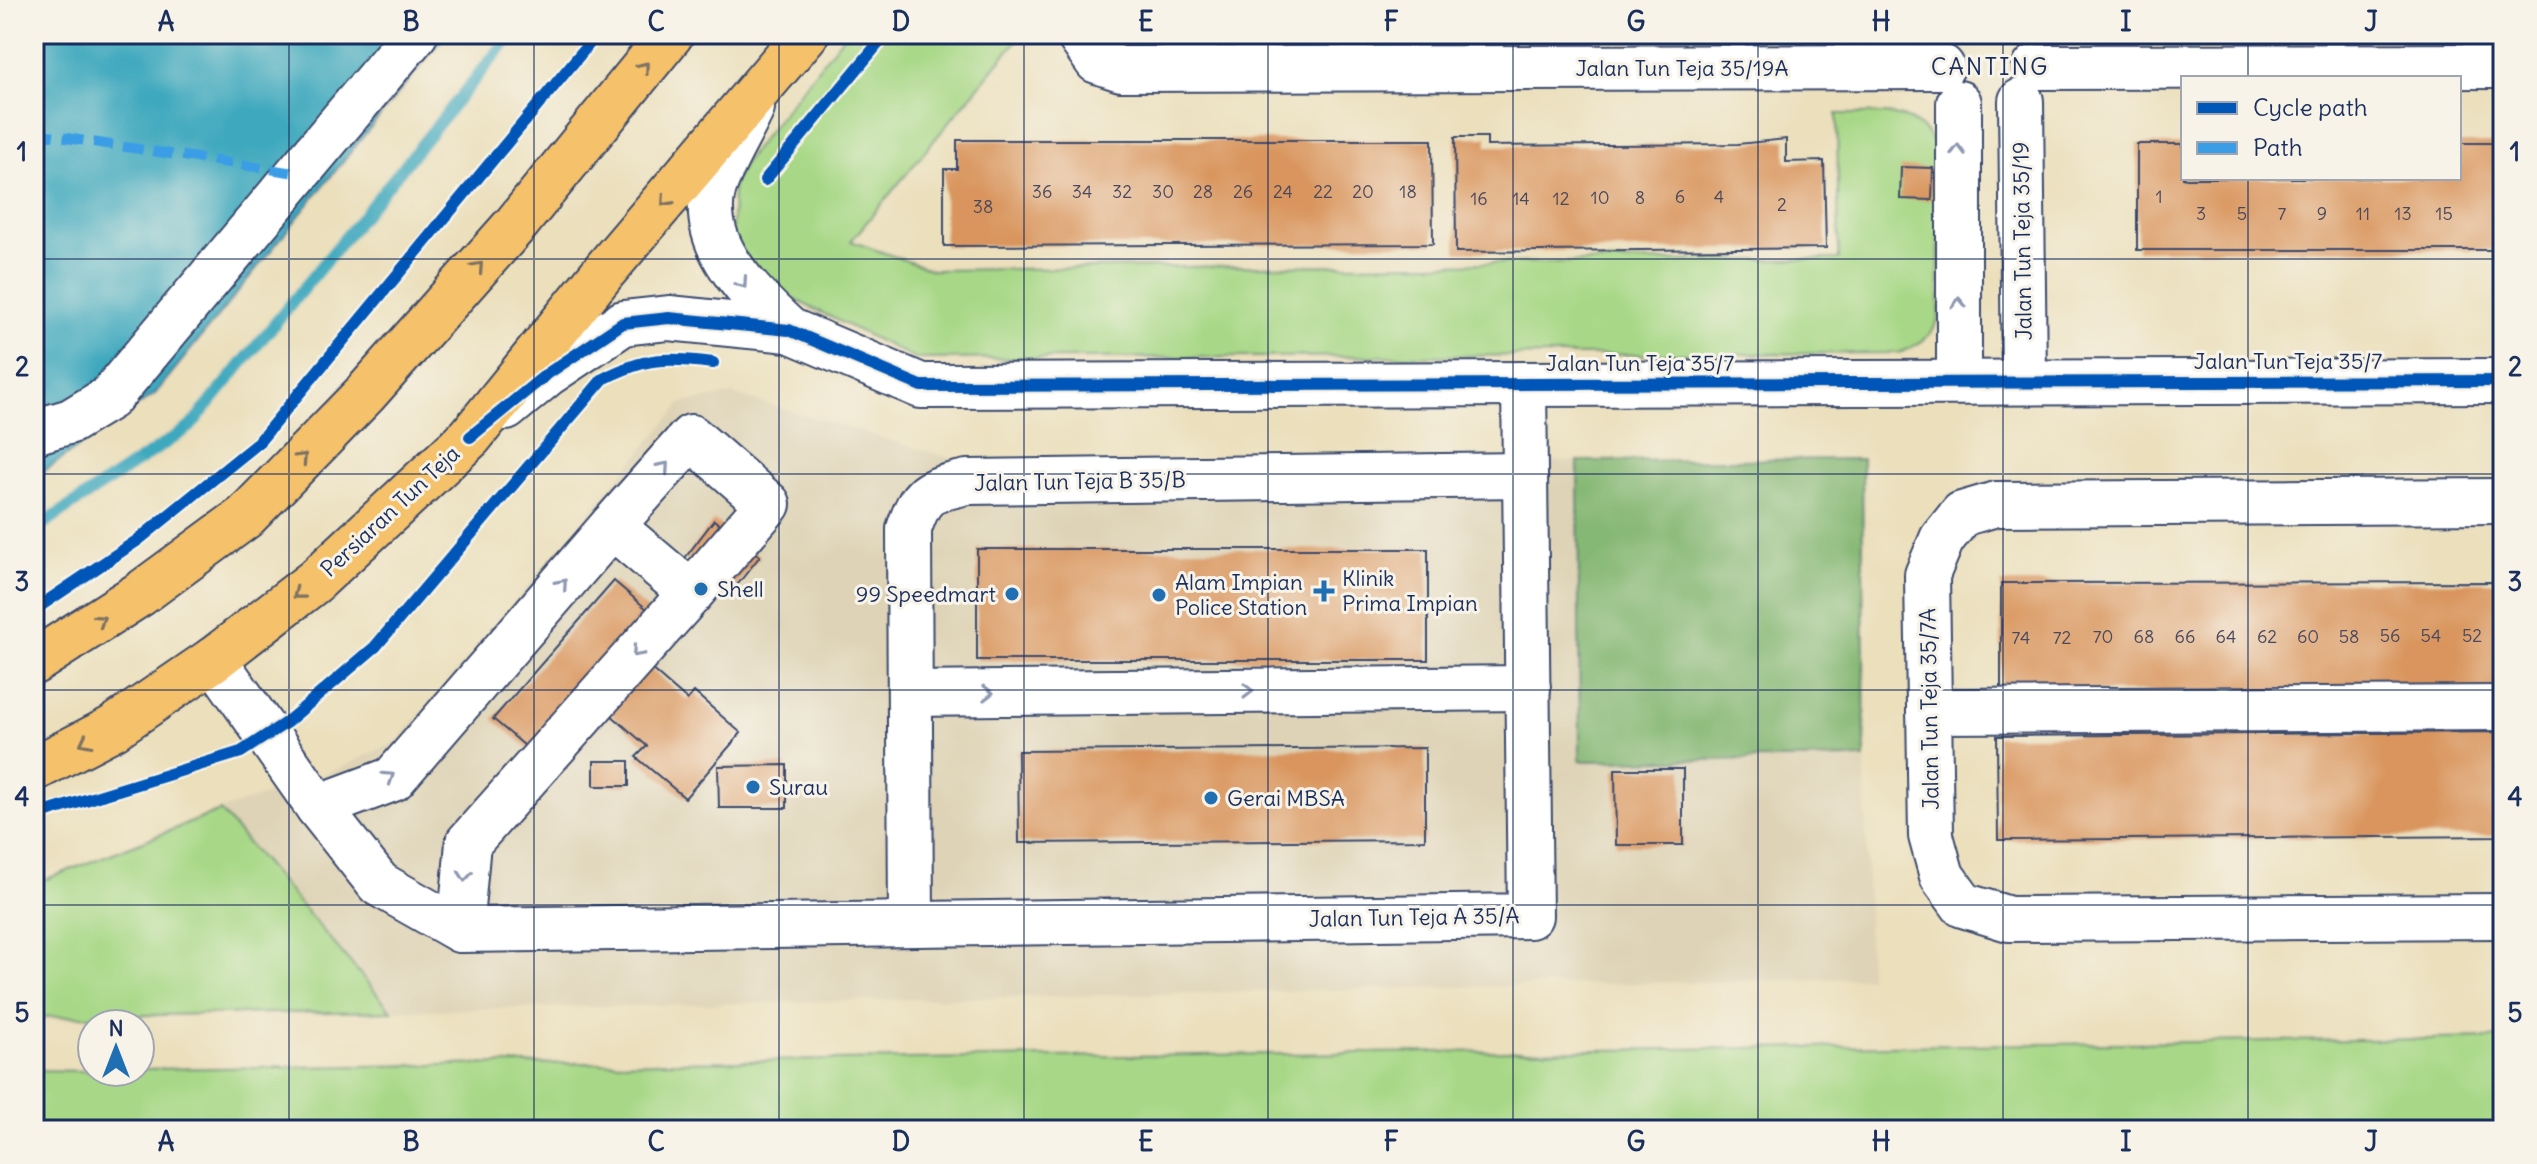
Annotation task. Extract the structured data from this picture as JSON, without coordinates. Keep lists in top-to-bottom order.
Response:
{
  "streets": {
    "main road": ["Persiaran Tun Teja"],
    "street": [
      "Jalan Tun Teja 35/19A",
      "Jalan Tun Teja 35/19",
      "Jalan Tun Teja 35/7",
      "Jalan Tun Teja B 35/B",
      "Jalan Tun Teja 35/7A",
      "Jalan Tun Teja A 35/A"
    ]
  },
  "crossings": [
    ["Jalan Tun Teja 35/19A", "Jalan Tun Teja 35/19"],
    ["Jalan Tun Teja 35/19", "Jalan Tun Teja 35/7"],
    ["Jalan Tun Teja 35/7", "Jalan Tun Teja A 35/A"],
    ["Jalan Tun Teja B 35/B", "Jalan Tun Teja A 35/A"]
  ],
  "districts": ["CANTING"],
  "places": {
    "other": [
      "Shell",
      "99 Speedmart",
      "Alam Impian Police Station",
      "Surau",
      "Gerai MBSA"
    ],
    "health": ["Klinik Prima Impian"]
  },
  "house_numbers": [
    "36",
    "34",
    "32",
    "30",
    "28",
    "26",
    "24",
    "22",
    "20",
    "18",
    "6",
    "4",
    "1",
    "10",
    "8",
    "16",
    "14",
    "12",
    "2",
    "38",
    "3",
    "5",
    "7",
    "9",
    "11",
    "13",
    "15",
    "56",
    "54",
    "52",
    "70",
    "68",
    "66",
    "64",
    "62",
    "60",
    "58",
    "74",
    "72"
  ],
  "legend": ["Cycle path", "Path"],
  "north": "top",
  "grid": {
    "columns": [
      "A",
      "B",
      "C",
      "D",
      "E",
      "F",
      "G",
      "H",
      "I",
      "J"
    ],
    "rows": [
      "1",
      "2",
      "3",
      "4",
      "5"
    ]
  }
}
